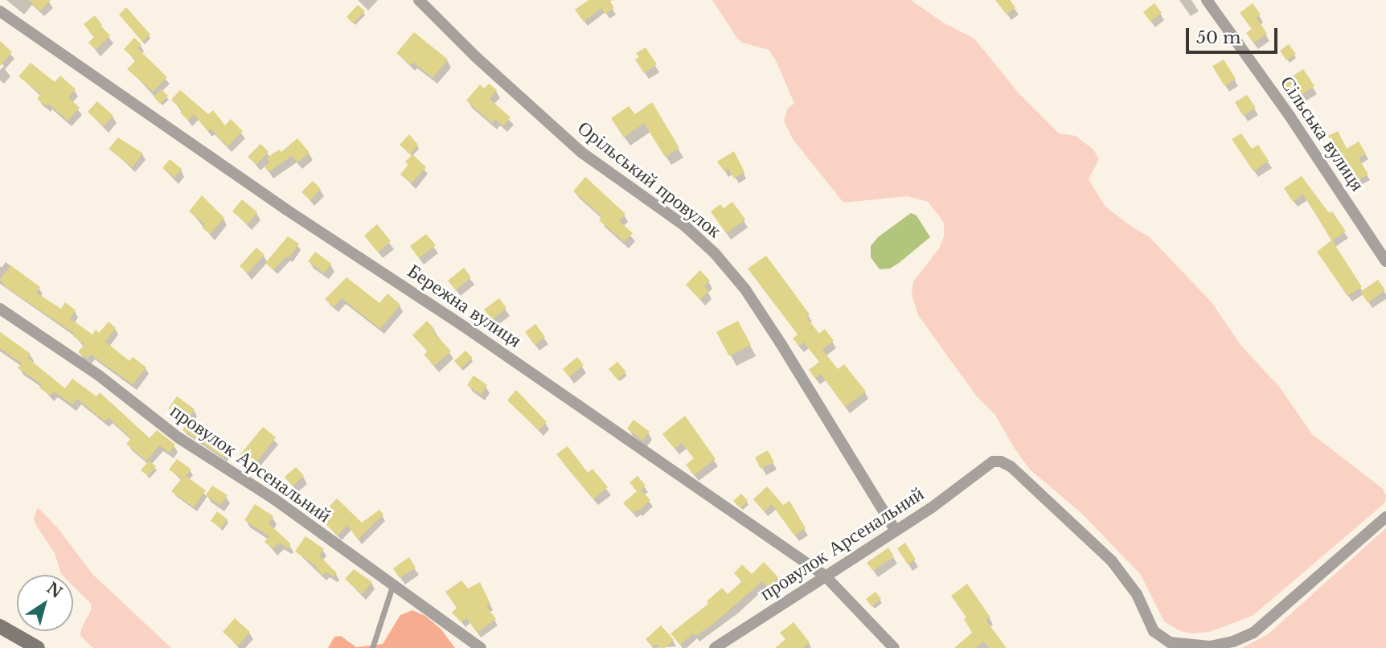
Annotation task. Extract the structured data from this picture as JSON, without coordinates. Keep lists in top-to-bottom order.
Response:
{
  "streets": {
    "street": [
      "Сільська вулиця",
      "Орільський провулок",
      "Бережна вулиця",
      "провулок Арсенальний"
    ]
  },
  "crossings": [
    ["Орільський провулок", "провулок Арсенальний"],
    ["Бережна вулиця", "провулок Арсенальний"]
  ],
  "scale_bar": "50 m",
  "north": "top right"
}
